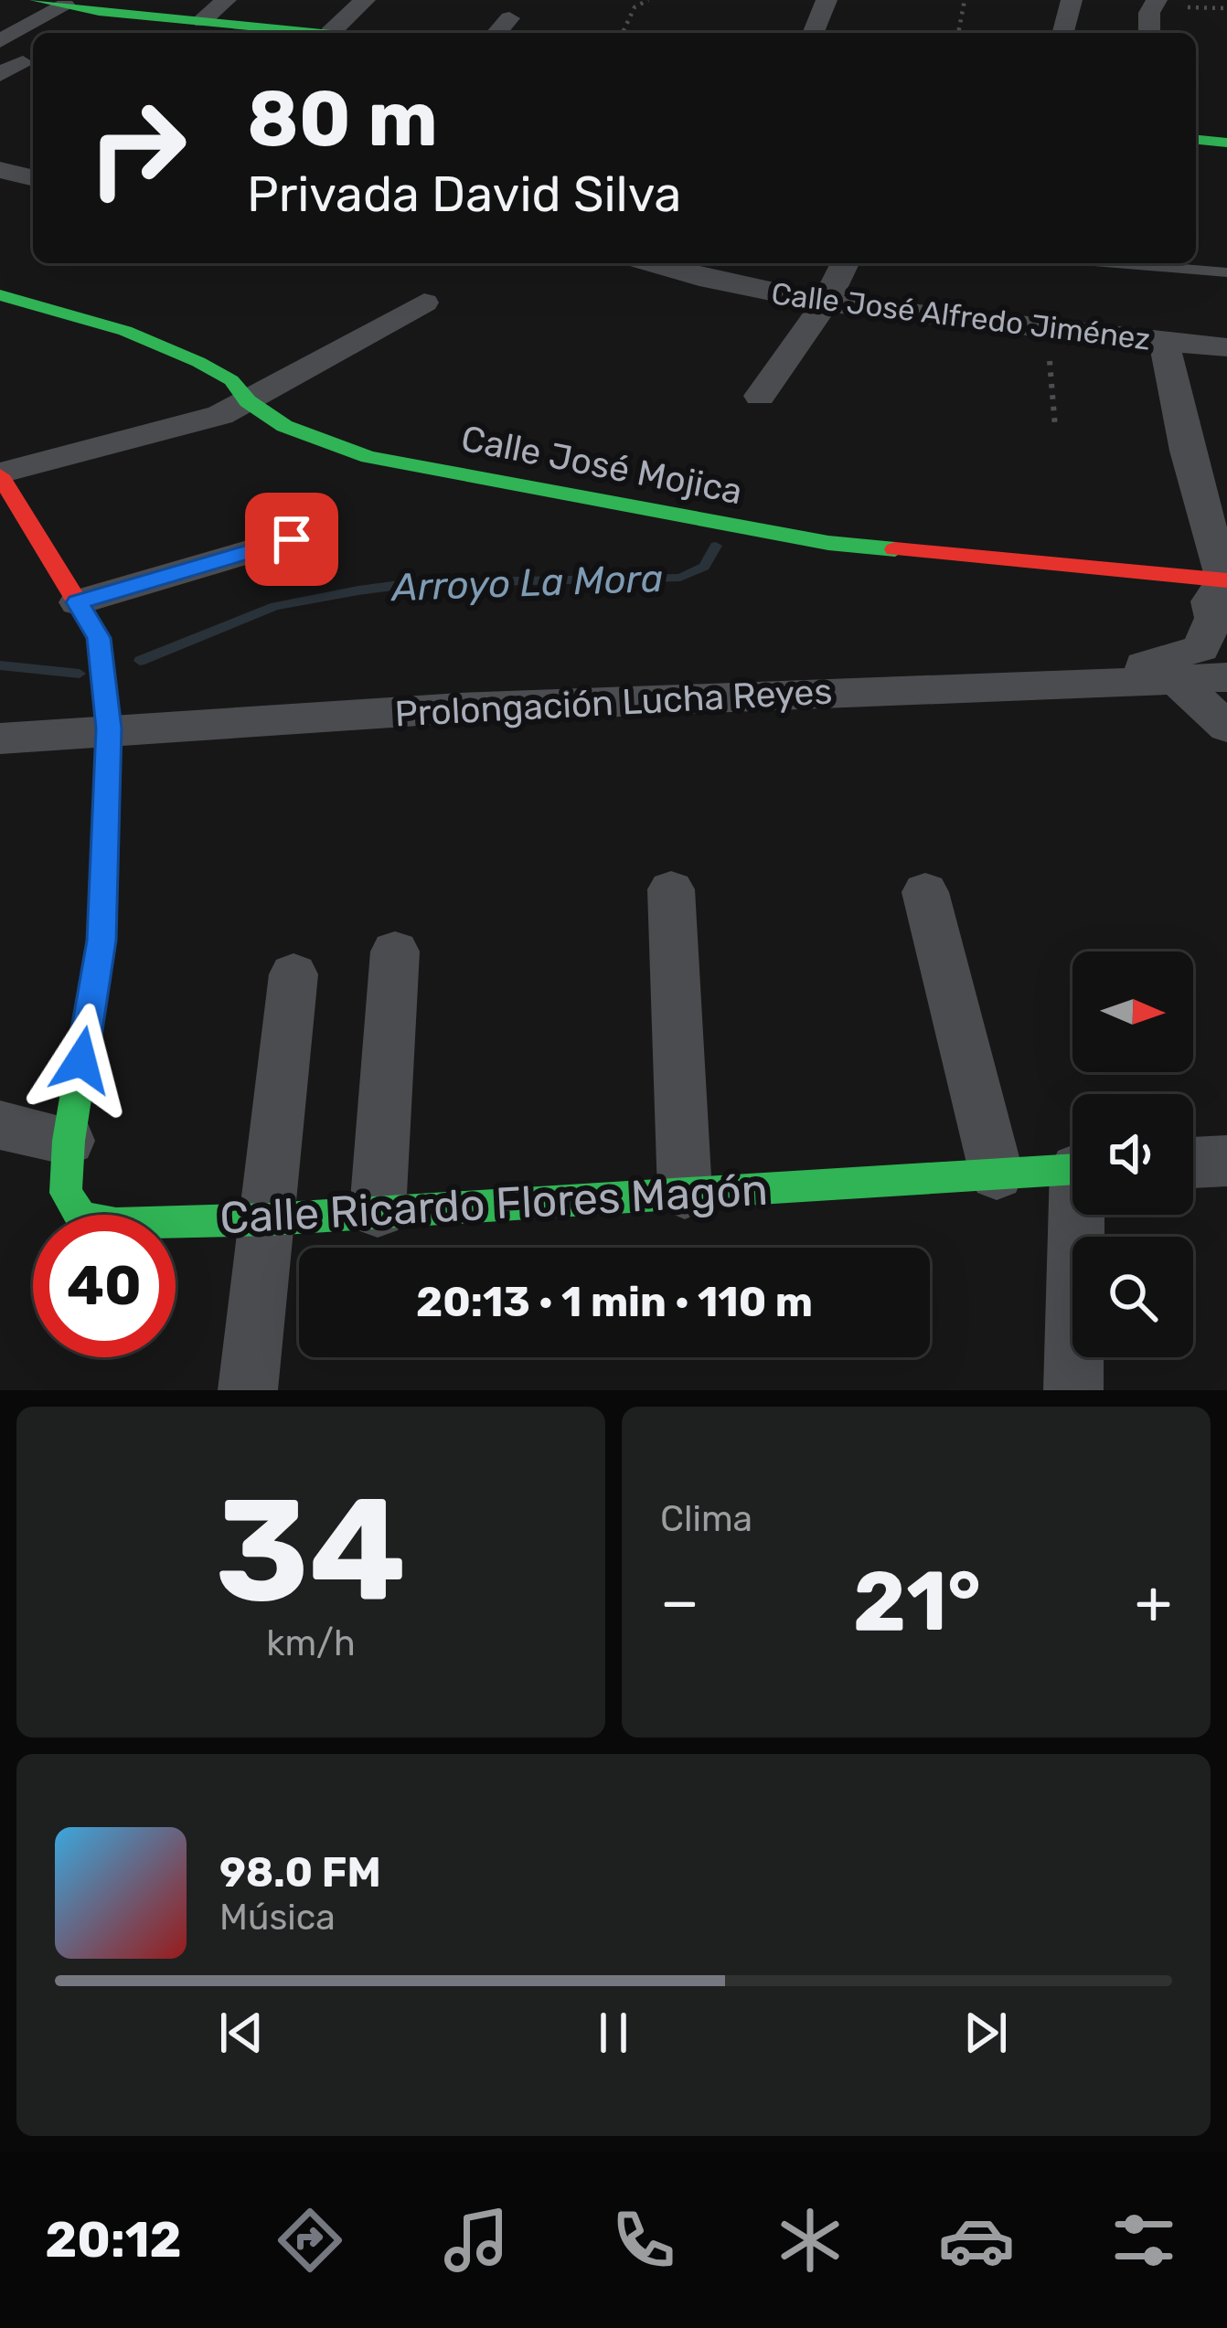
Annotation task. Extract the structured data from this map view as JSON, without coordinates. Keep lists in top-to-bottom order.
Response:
{
  "streets": {
    "street": [
      "Calle José Alfredo Jiménez",
      "Calle José Mojica",
      "Prolongación Lucha Reyes",
      "Calle Ricardo Flores Magón"
    ]
  },
  "crossings": [
    ["Calle José Mojica", "Calle Ricardo Flores Magón"],
    ["Prolongación Lucha Reyes", "Calle Ricardo Flores Magón"]
  ],
  "water": ["Arroyo La Mora"],
  "north": "right",
  "page": {
    "turn": ["80 m", "Privada David Silva"],
    "limit": "40",
    "trip": "20:13 · 1 min · 110 m",
    "tile": [
      ["34", "km/h"],
      "Clima"
    ],
    "heat": ["−", "21°", "+"],
    "song": ["98.0 FM", "Música"],
    "tabs": "20:12"
  }
}
